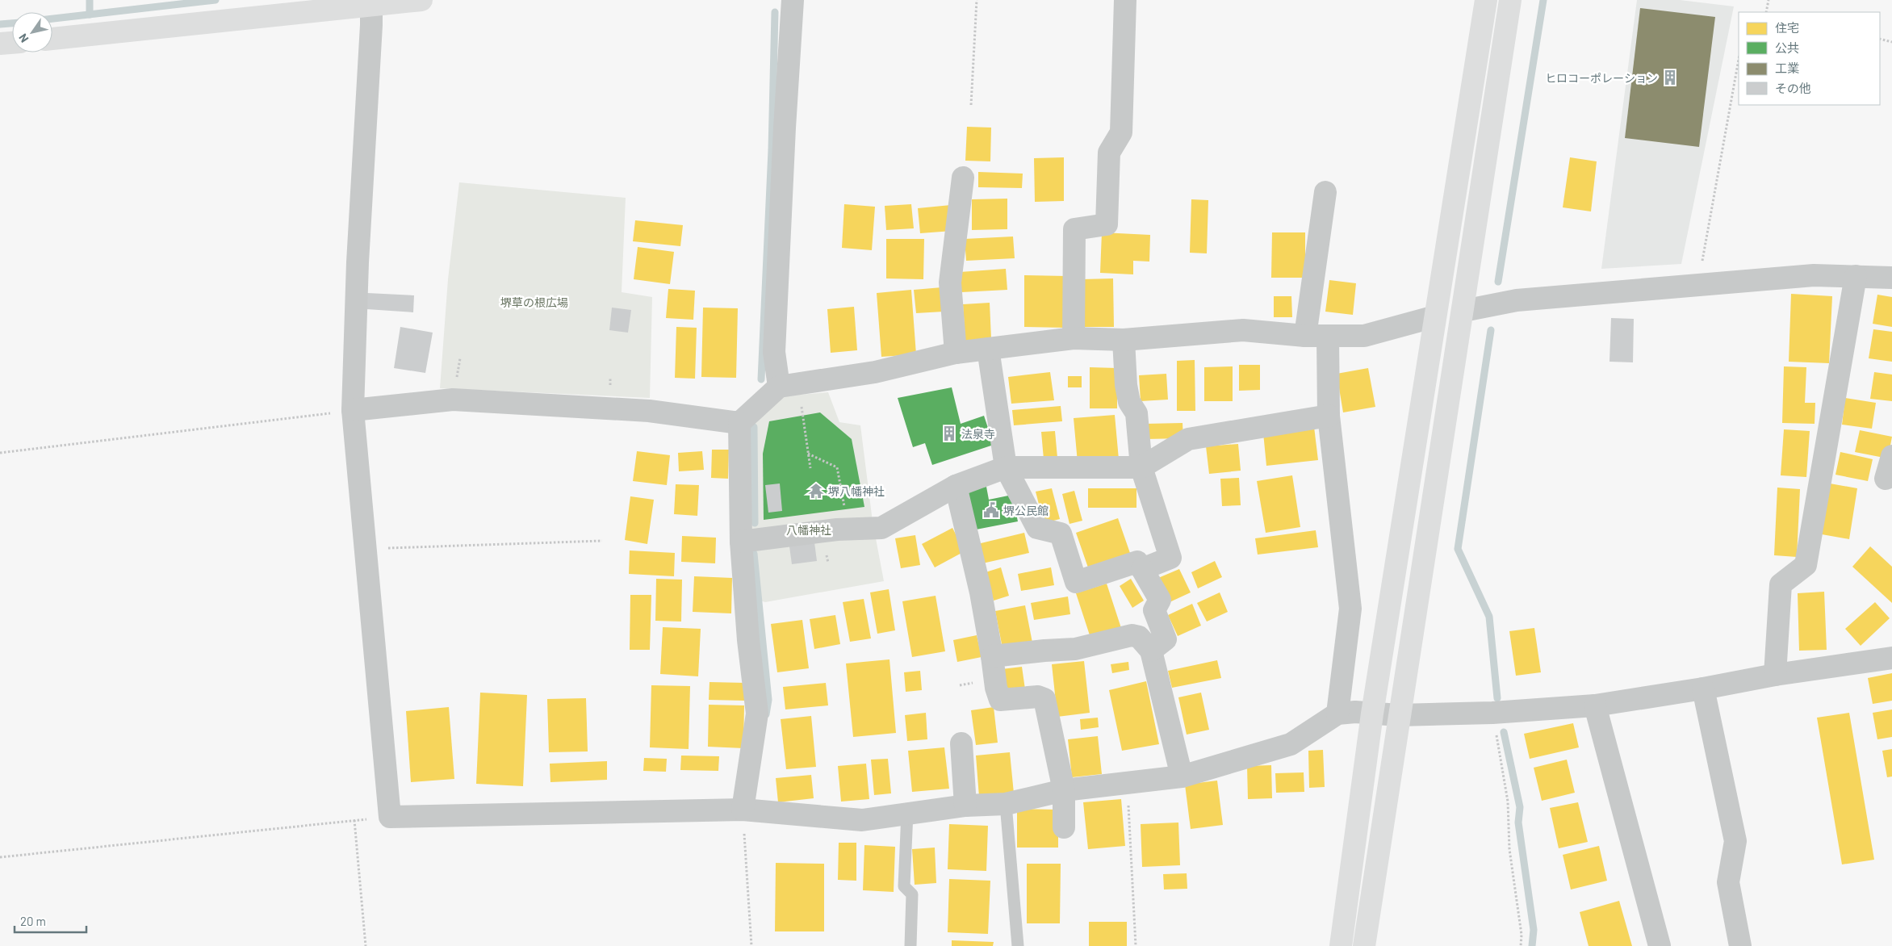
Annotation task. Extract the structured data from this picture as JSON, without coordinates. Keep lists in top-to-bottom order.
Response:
{
  "parks": ["堺草の根広場", "八幡神社"],
  "places": {
    "building": ["ヒロコーポレーション", "法泉寺"],
    "temple": ["堺八幡神社"],
    "public building": ["堺公民館"]
  },
  "legend": [
    "住宅",
    "公共",
    "工業",
    "その他"
  ],
  "scale_bar": "20 m",
  "north": "bottom left"
}
